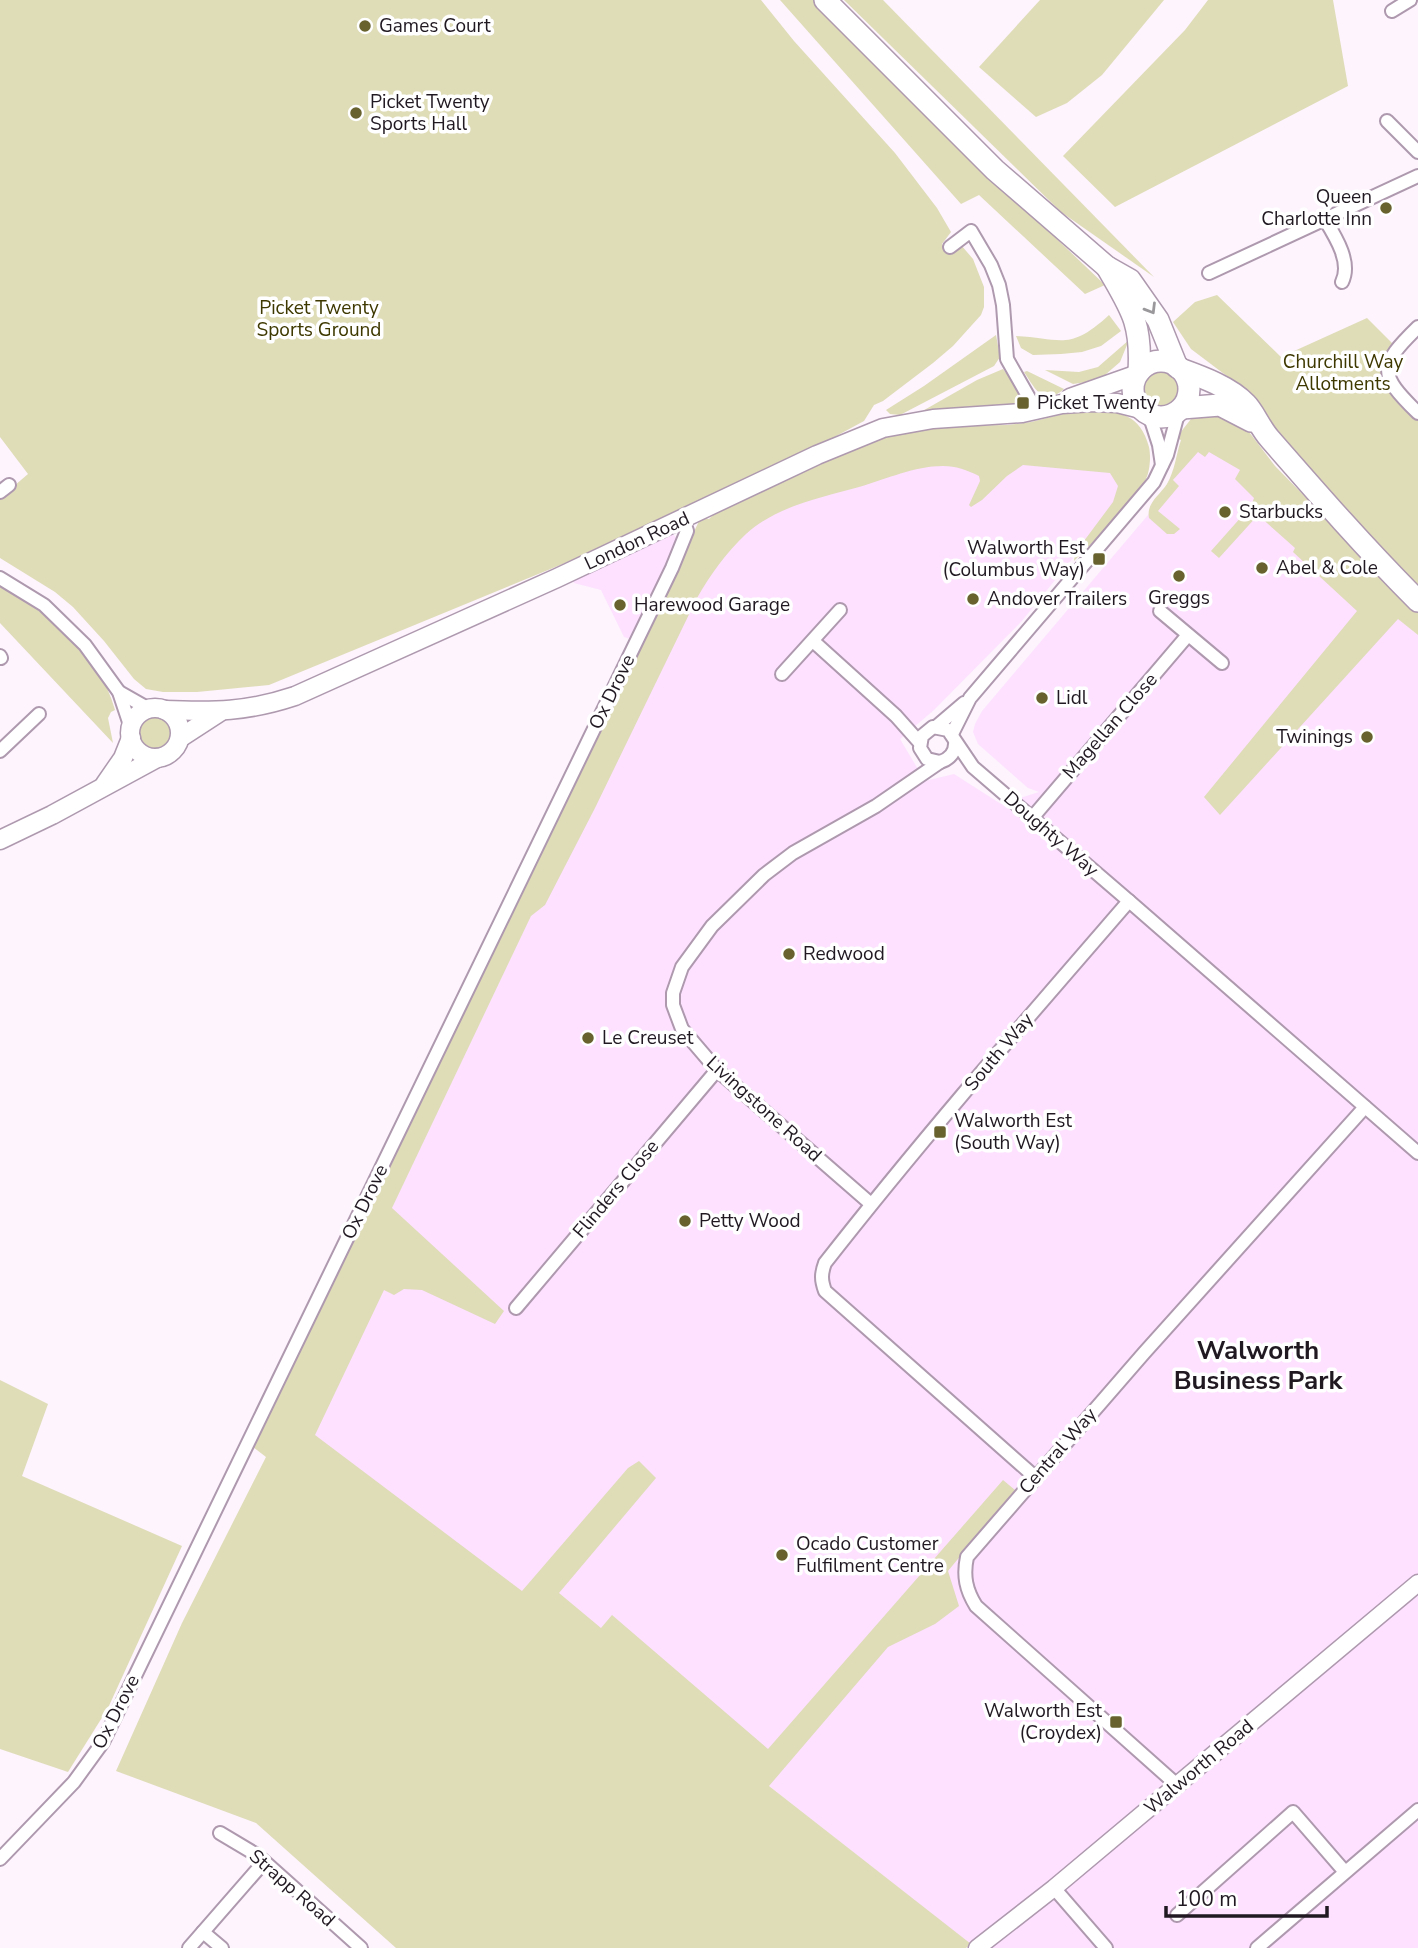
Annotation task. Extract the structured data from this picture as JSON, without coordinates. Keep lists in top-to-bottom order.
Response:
{
  "streets": {
    "main road": ["London Road"],
    "street": [
      "Ox Drove",
      "Magellan Close",
      "Doughty Way",
      "South Way",
      "Livingstone Road",
      "Flinders Close",
      "Central Way",
      "Walworth Road",
      "Strapp Road"
    ]
  },
  "crossings": [
    ["London Road", "Ox Drove"],
    ["Magellan Close", "Doughty Way"],
    ["Doughty Way", "South Way"],
    ["Doughty Way", "Livingstone Road"],
    ["South Way", "Livingstone Road"],
    ["South Way", "Central Way"],
    ["Livingstone Road", "Flinders Close"],
    ["Central Way", "Walworth Road"]
  ],
  "districts": ["Walworth Business Park"],
  "parks": ["Picket Twenty Sports Ground", "Churchill Way Allotments"],
  "places": {
    "other": [
      "Games Court",
      "Picket Twenty Sports Hall",
      "Queen Charlotte Inn",
      "Starbucks",
      "Abel & Cole",
      "Greggs",
      "Andover Trailers",
      "Harewood Garage",
      "Lidl",
      "Twinings",
      "Redwood",
      "Le Creuset",
      "Petty Wood",
      "Ocado Customer Fulfilment Centre"
    ],
    "transit": [
      "Picket Twenty",
      "Walworth Est (Columbus Way)",
      "Walworth Est (South Way)",
      "Walworth Est (Croydex)"
    ]
  },
  "scale_bar": "100 m"
}
